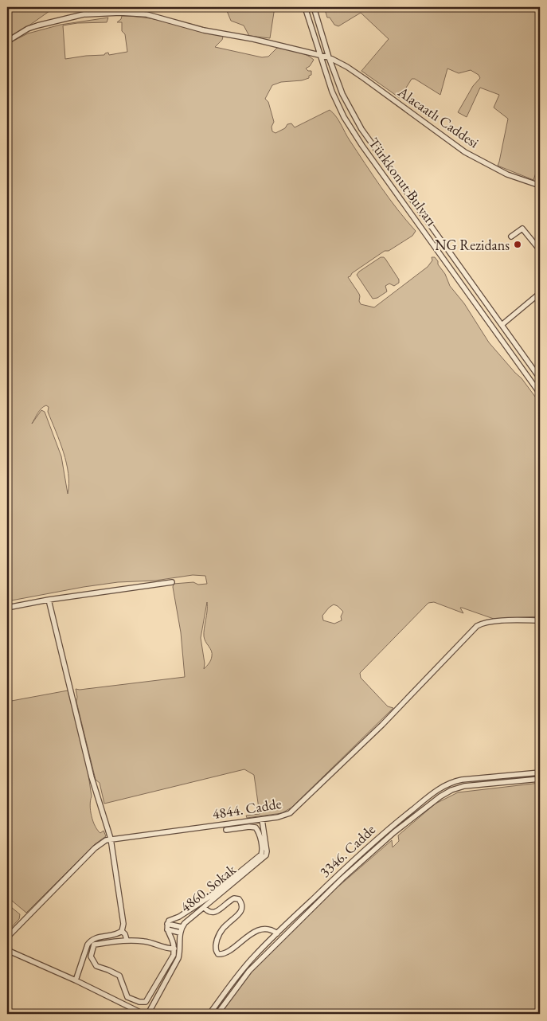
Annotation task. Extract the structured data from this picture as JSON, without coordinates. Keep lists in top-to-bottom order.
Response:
{
  "streets": {
    "street": [
      "Alacaatlı Caddesi",
      "Türkkonut Bulvarı",
      "4844. Cadde",
      "3346. Cadde",
      "4860. Sokak"
    ]
  },
  "crossings": [
    ["Alacaatlı Caddesi", "Türkkonut Bulvarı"],
    ["4844. Cadde", "4860. Sokak"]
  ],
  "places": ["NG Rezidans"]
}
